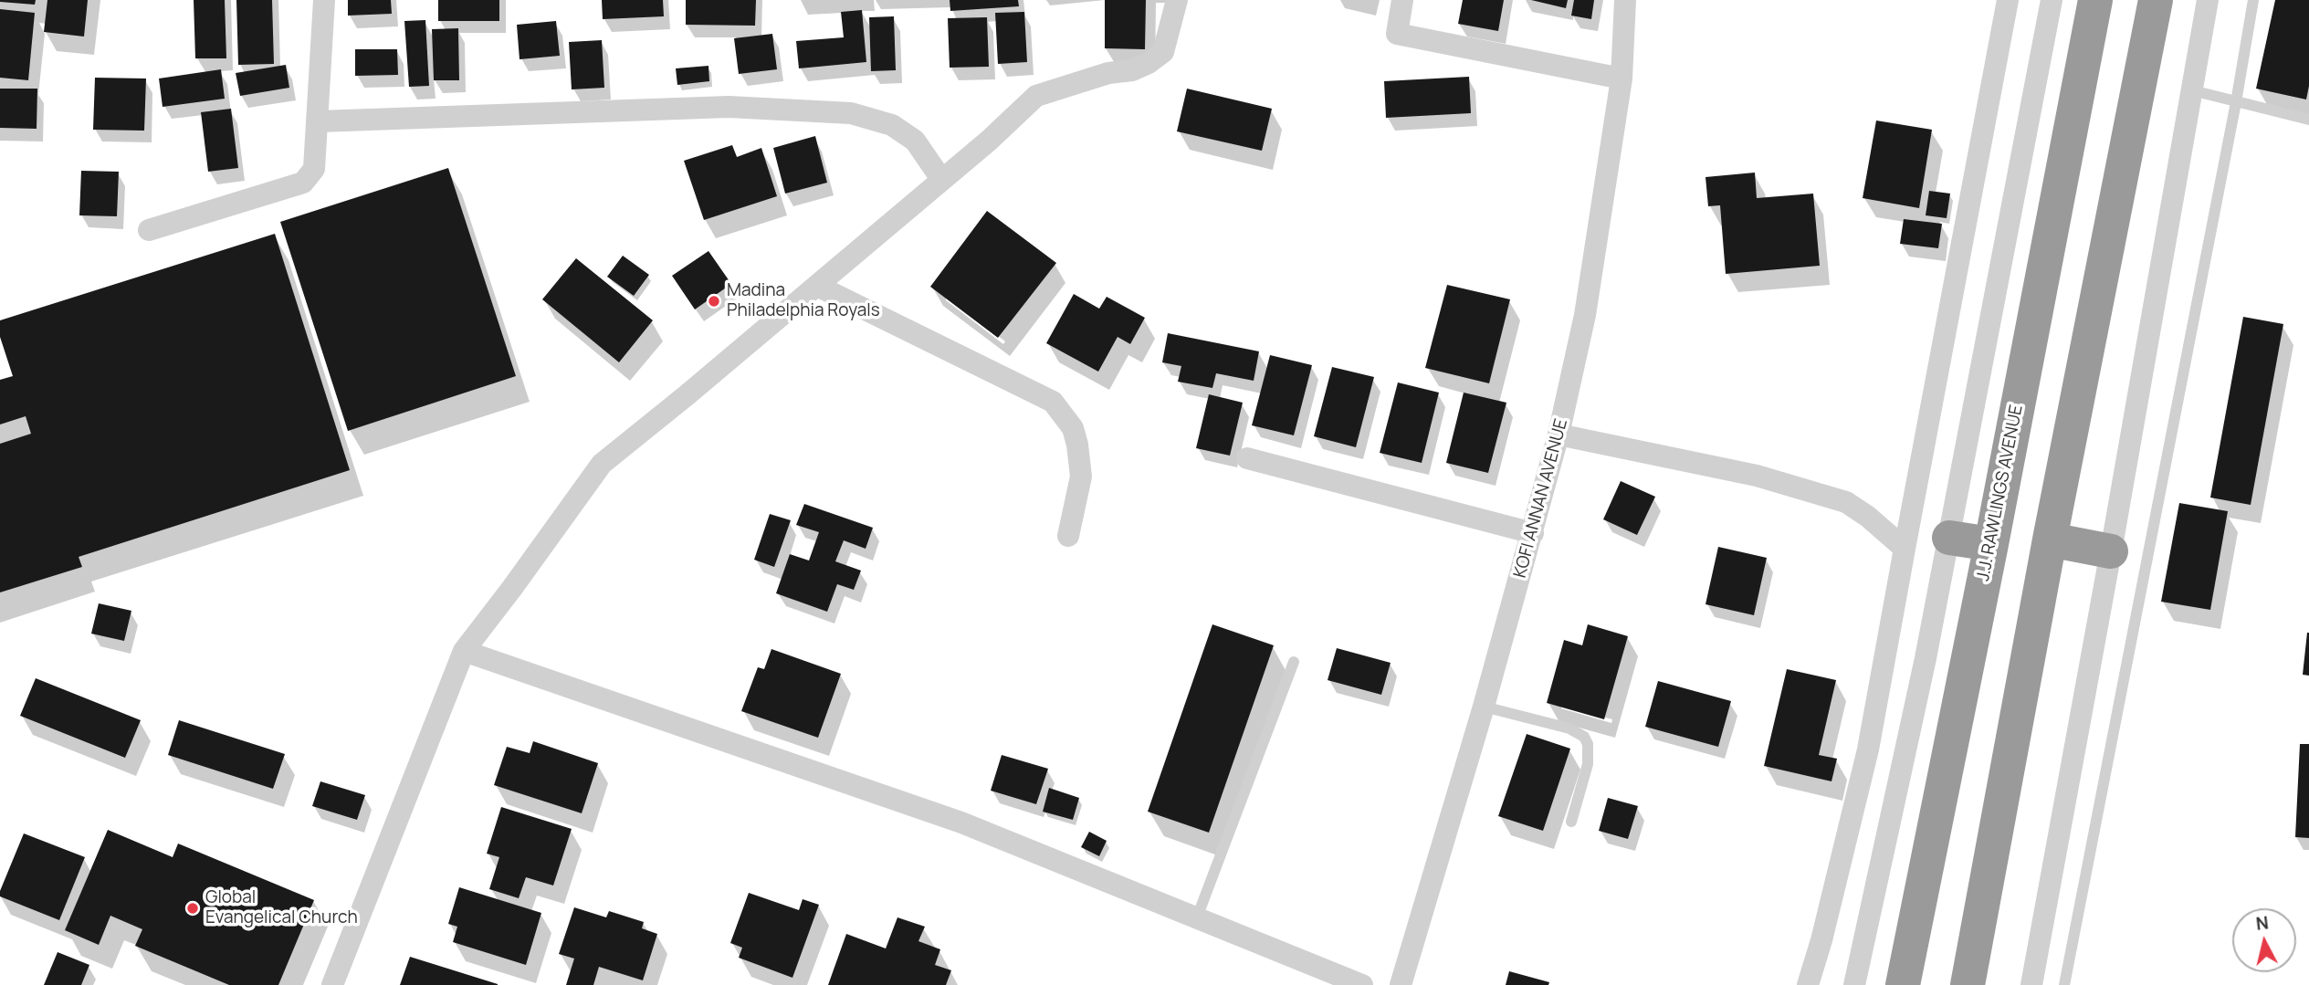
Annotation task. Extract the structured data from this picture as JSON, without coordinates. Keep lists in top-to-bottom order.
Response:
{
  "streets": {
    "highway": ["J.J. RAWLINGS AVENUE"],
    "street": ["KOFI ANNAN AVENUE"]
  },
  "places": ["Madina Philadelphia Royals", "Global Evangelical Church"],
  "north": "top"
}
